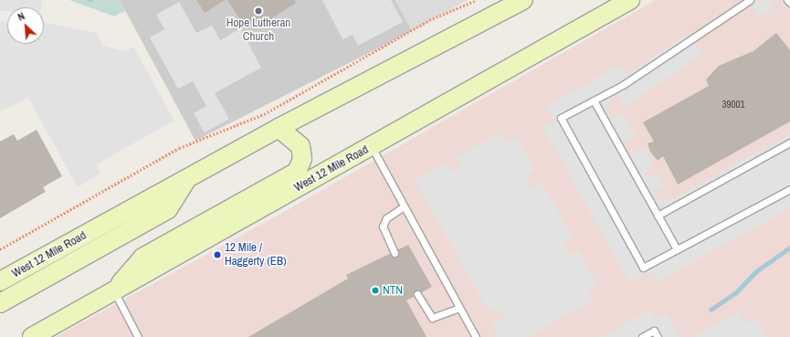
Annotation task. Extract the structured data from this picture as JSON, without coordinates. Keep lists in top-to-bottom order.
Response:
{
  "streets": {
    "main road": ["West 12 Mile Road"]
  },
  "places": ["Hope Lutheran Church", "12 Mile / Haggerty (EB)", "NTN"],
  "house_numbers": ["39001"],
  "north": "top left"
}
